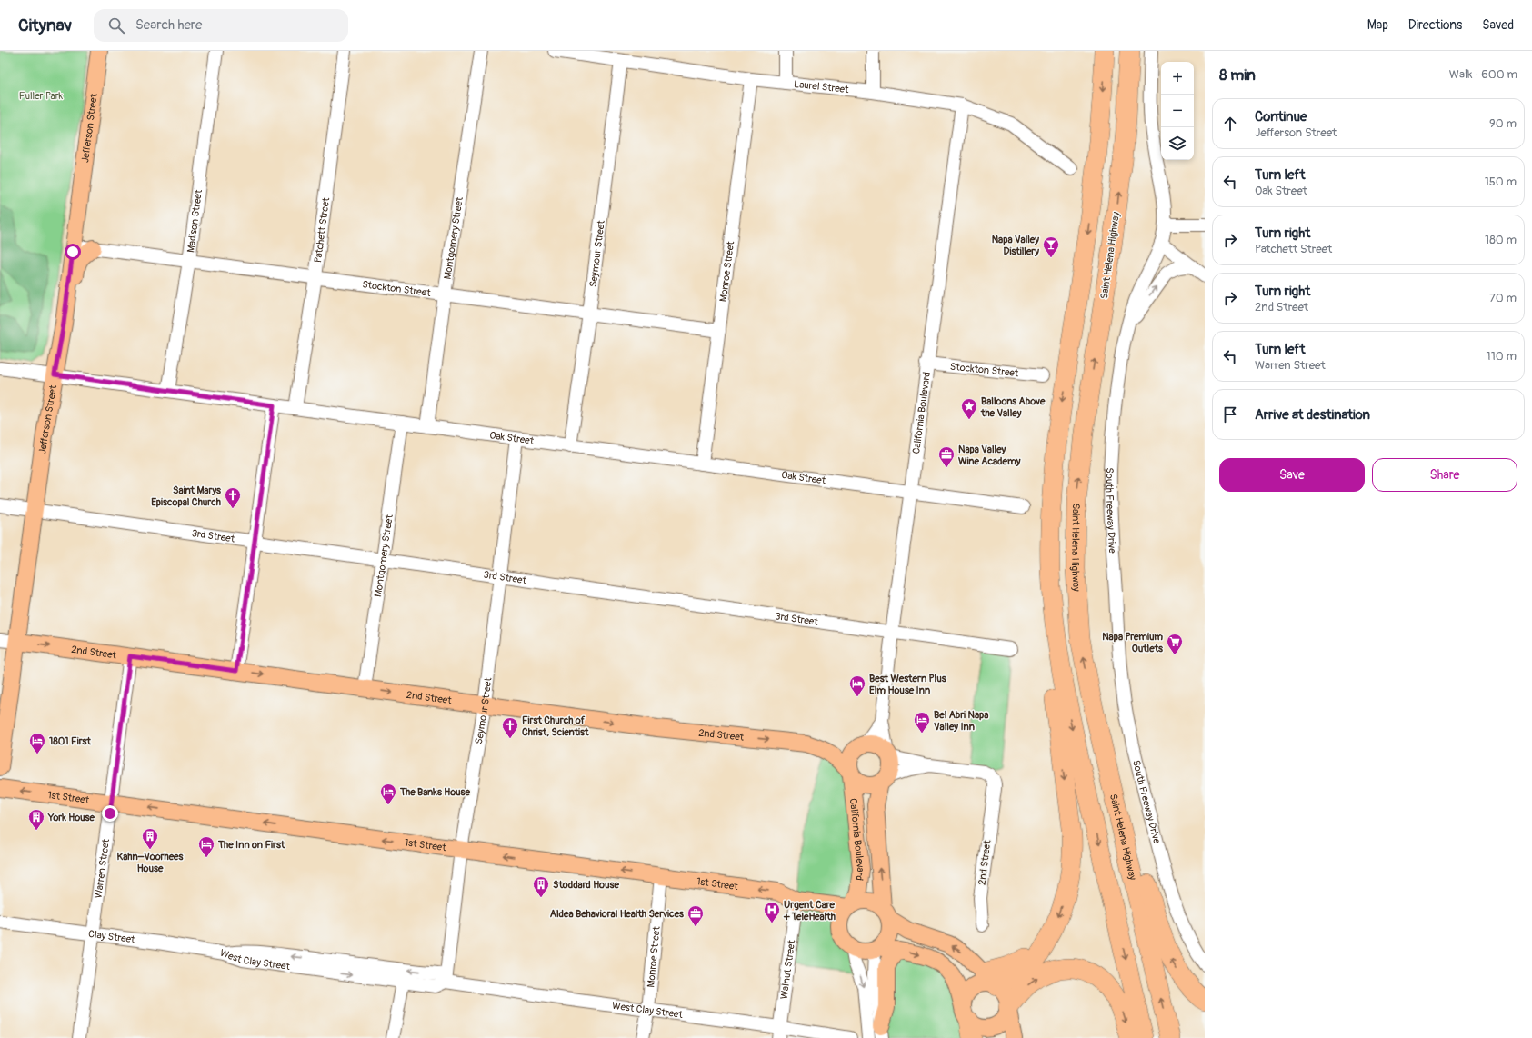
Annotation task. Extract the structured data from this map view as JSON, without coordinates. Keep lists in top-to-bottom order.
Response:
{
  "streets": {
    "highway": ["Saint Helena Highway"],
    "main road": [
      "Jefferson Street",
      "California Boulevard",
      "2nd Street",
      "1st Street"
    ],
    "street": [
      "Laurel Street",
      "Madison Street",
      "Patchett Street",
      "Montgomery Street",
      "Seymour Street",
      "Monroe Street",
      "Stockton Street",
      "Oak Street",
      "South Freeway Drive",
      "3rd Street",
      "Warren Street",
      "Clay Street",
      "West Clay Street",
      "Walnut Street"
    ]
  },
  "crossings": [
    ["Laurel Street", "Seymour Street"],
    ["Laurel Street", "Monroe Street"],
    ["Laurel Street", "California Boulevard"],
    ["Jefferson Street", "Stockton Street"],
    ["Jefferson Street", "Oak Street"],
    ["Jefferson Street", "3rd Street"],
    ["Jefferson Street", "2nd Street"],
    ["Madison Street", "Stockton Street"],
    ["Madison Street", "Oak Street"],
    ["Patchett Street", "Stockton Street"],
    ["Patchett Street", "Oak Street"],
    ["Montgomery Street", "Stockton Street"],
    ["Montgomery Street", "Oak Street"],
    ["Montgomery Street", "3rd Street"],
    ["Montgomery Street", "2nd Street"],
    ["Seymour Street", "Stockton Street"],
    ["Seymour Street", "Oak Street"],
    ["Seymour Street", "3rd Street"],
    ["Seymour Street", "2nd Street"],
    ["Seymour Street", "1st Street"],
    ["Seymour Street", "West Clay Street"],
    ["Monroe Street", "Stockton Street"],
    ["Monroe Street", "Oak Street"],
    ["Monroe Street", "1st Street"],
    ["Monroe Street", "West Clay Street"],
    ["Stockton Street", "California Boulevard"],
    ["California Boulevard", "Oak Street"],
    ["California Boulevard", "3rd Street"],
    ["California Boulevard", "2nd Street"],
    ["California Boulevard", "1st Street"],
    ["2nd Street", "Warren Street"],
    ["1st Street", "Warren Street"],
    ["1st Street", "Walnut Street"],
    ["Warren Street", "Clay Street"],
    ["Clay Street", "West Clay Street"],
    ["West Clay Street", "Walnut Street"]
  ],
  "one_way": ["2nd Street", "1st Street"],
  "parks": ["Fuller Park"],
  "places": {
    "bar": ["Napa Valley Distillery"],
    "place": ["Balloons Above the Valley"],
    "office": ["Napa Valley Wine Academy", "Aldea Behavioral Health Services"],
    "church": ["Saint Marys Episcopal Church", "First Church of Christ, Scientist"],
    "supermarket": ["Napa Premium Outlets"],
    "hotel": [
      "Best Western Plus Elm House Inn",
      "Bel Abri Napa Valley Inn",
      "1801 First",
      "The Banks House",
      "The Inn on First"
    ],
    "building": ["York House", "Kahn–Voorhees House", "Stoddard House"],
    "hospital": ["Urgent Care + TeleHealth"]
  },
  "page": {
    "header": "Citynav",
    "search": "Search here",
    "nav": ["Map", "Directions", "Saved"],
    "heading": ["8 min", "Walk · 600 m"],
    "map_buttons": ["+", "−"],
    "list": [
      ["Continue", "Jefferson Street", "90 m"],
      ["Turn left", "Oak Street", "150 m"],
      ["Turn right", "Patchett Street", "180 m"],
      ["Turn right", "2nd Street", "70 m"],
      ["Turn left", "Warren Street", "110 m"],
      "Arrive at destination"
    ],
    "buttons": ["Save", "Share"]
  }
}
